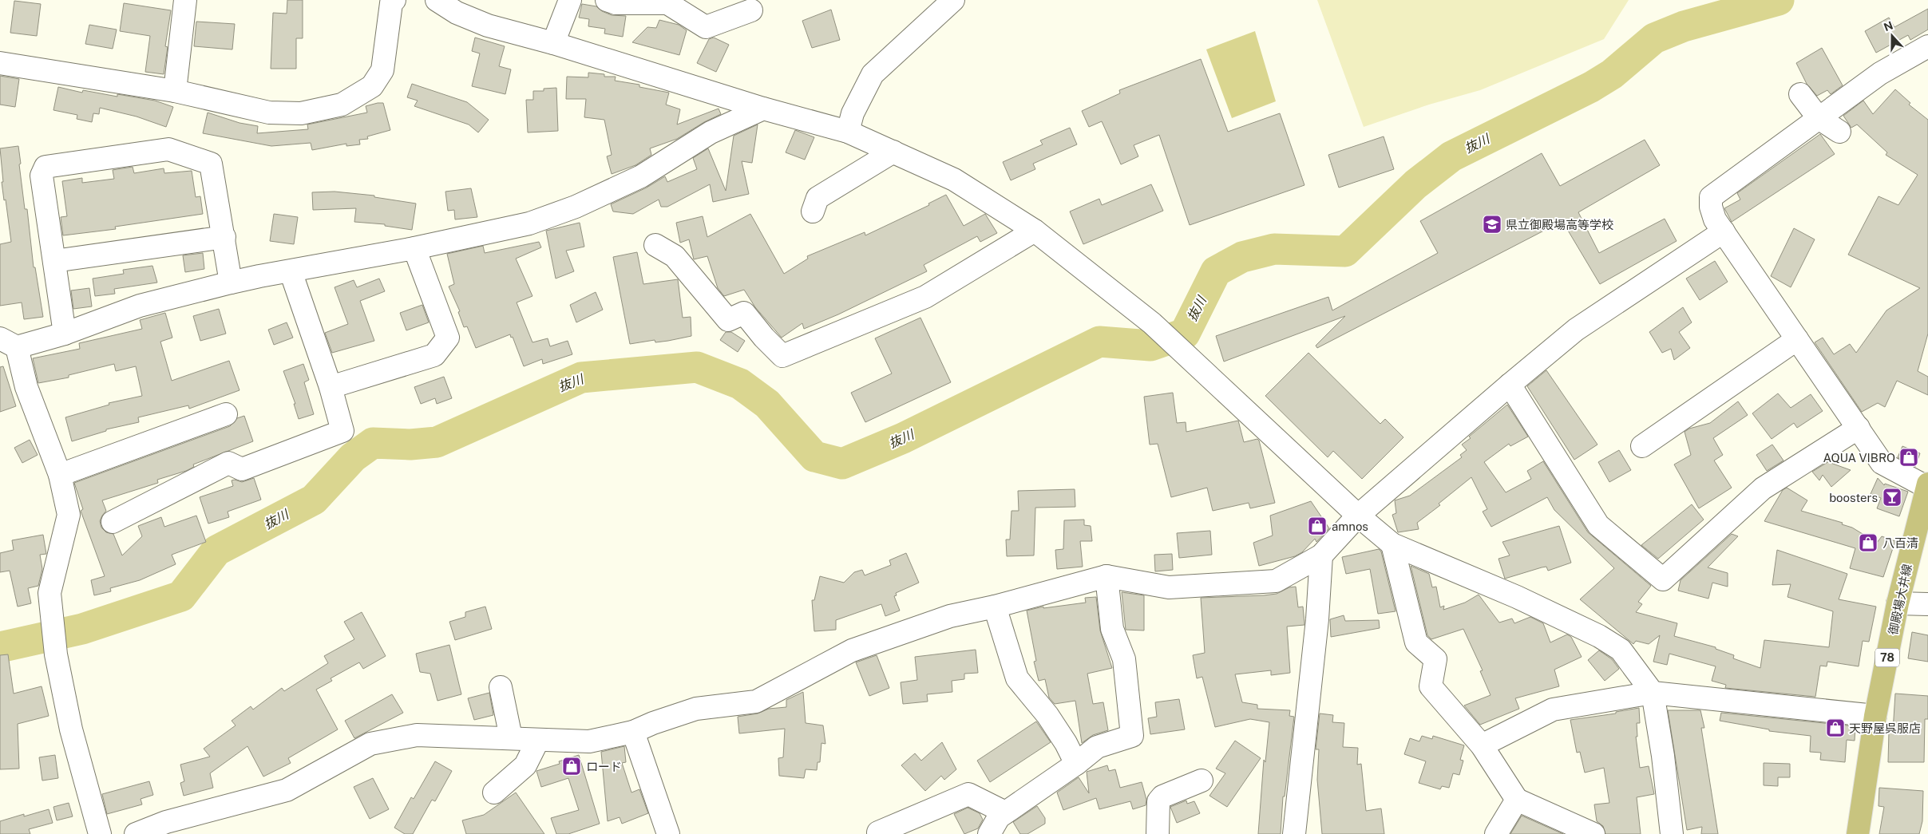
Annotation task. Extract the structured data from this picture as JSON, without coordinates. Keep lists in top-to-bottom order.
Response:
{
  "streets": {
    "main road": ["御殿場大井線", "78"]
  },
  "water": ["抜川"],
  "places": {
    "school or university": ["県立御殿場高等学校"],
    "shop": [
      "AQUA VIBRO",
      "amnos",
      "八百清",
      "天野屋呉服店",
      "ロード"
    ],
    "bar": ["boosters"]
  },
  "north": "top"
}
